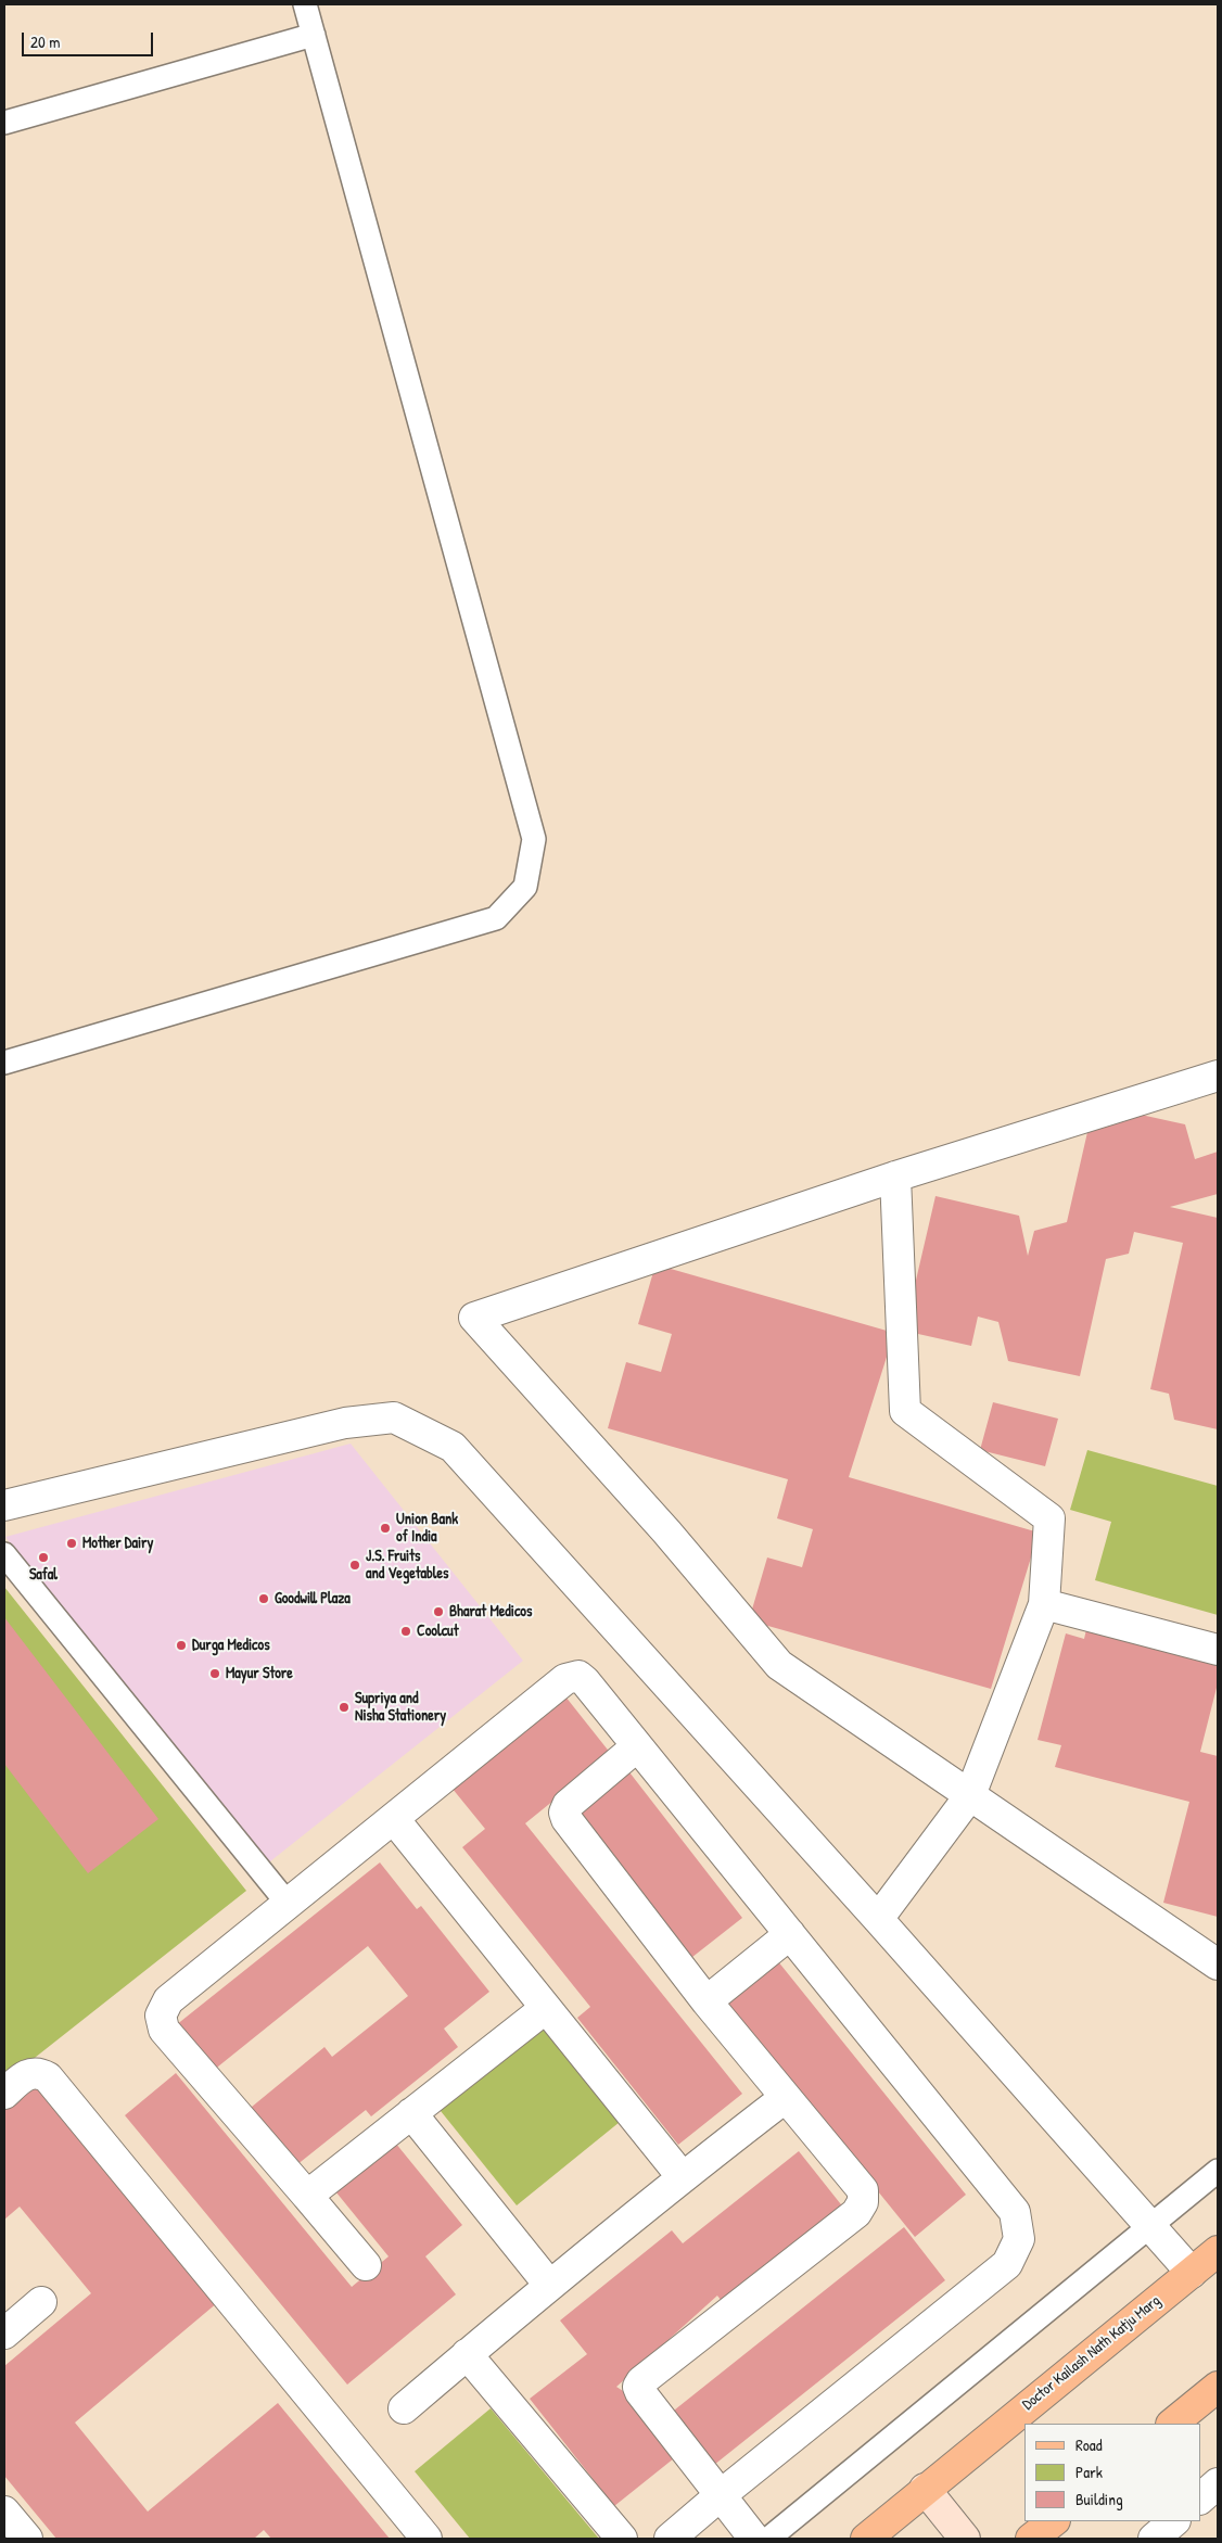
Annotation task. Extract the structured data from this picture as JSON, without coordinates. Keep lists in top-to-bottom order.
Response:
{
  "streets": {
    "main road": ["Doctor Kailash Nath Katju Marg"]
  },
  "places": [
    "Union Bank of India",
    "Mother Dairy",
    "Safal",
    "J.S. Fruits and Vegetables",
    "Goodwill Plaza",
    "Bharat Medicos",
    "Coolcut",
    "Durga Medicos",
    "Mayur Store",
    "Supriya and Nisha Stationery"
  ],
  "legend": ["Road", "Park", "Building"],
  "scale_bar": "20 m"
}
